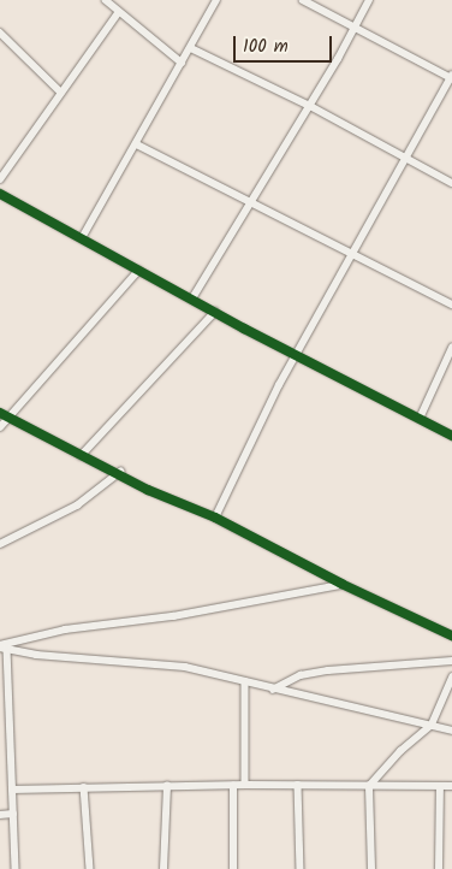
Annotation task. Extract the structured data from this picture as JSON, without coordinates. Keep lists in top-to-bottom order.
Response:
{
  "scale_bar": "100 m"
}
